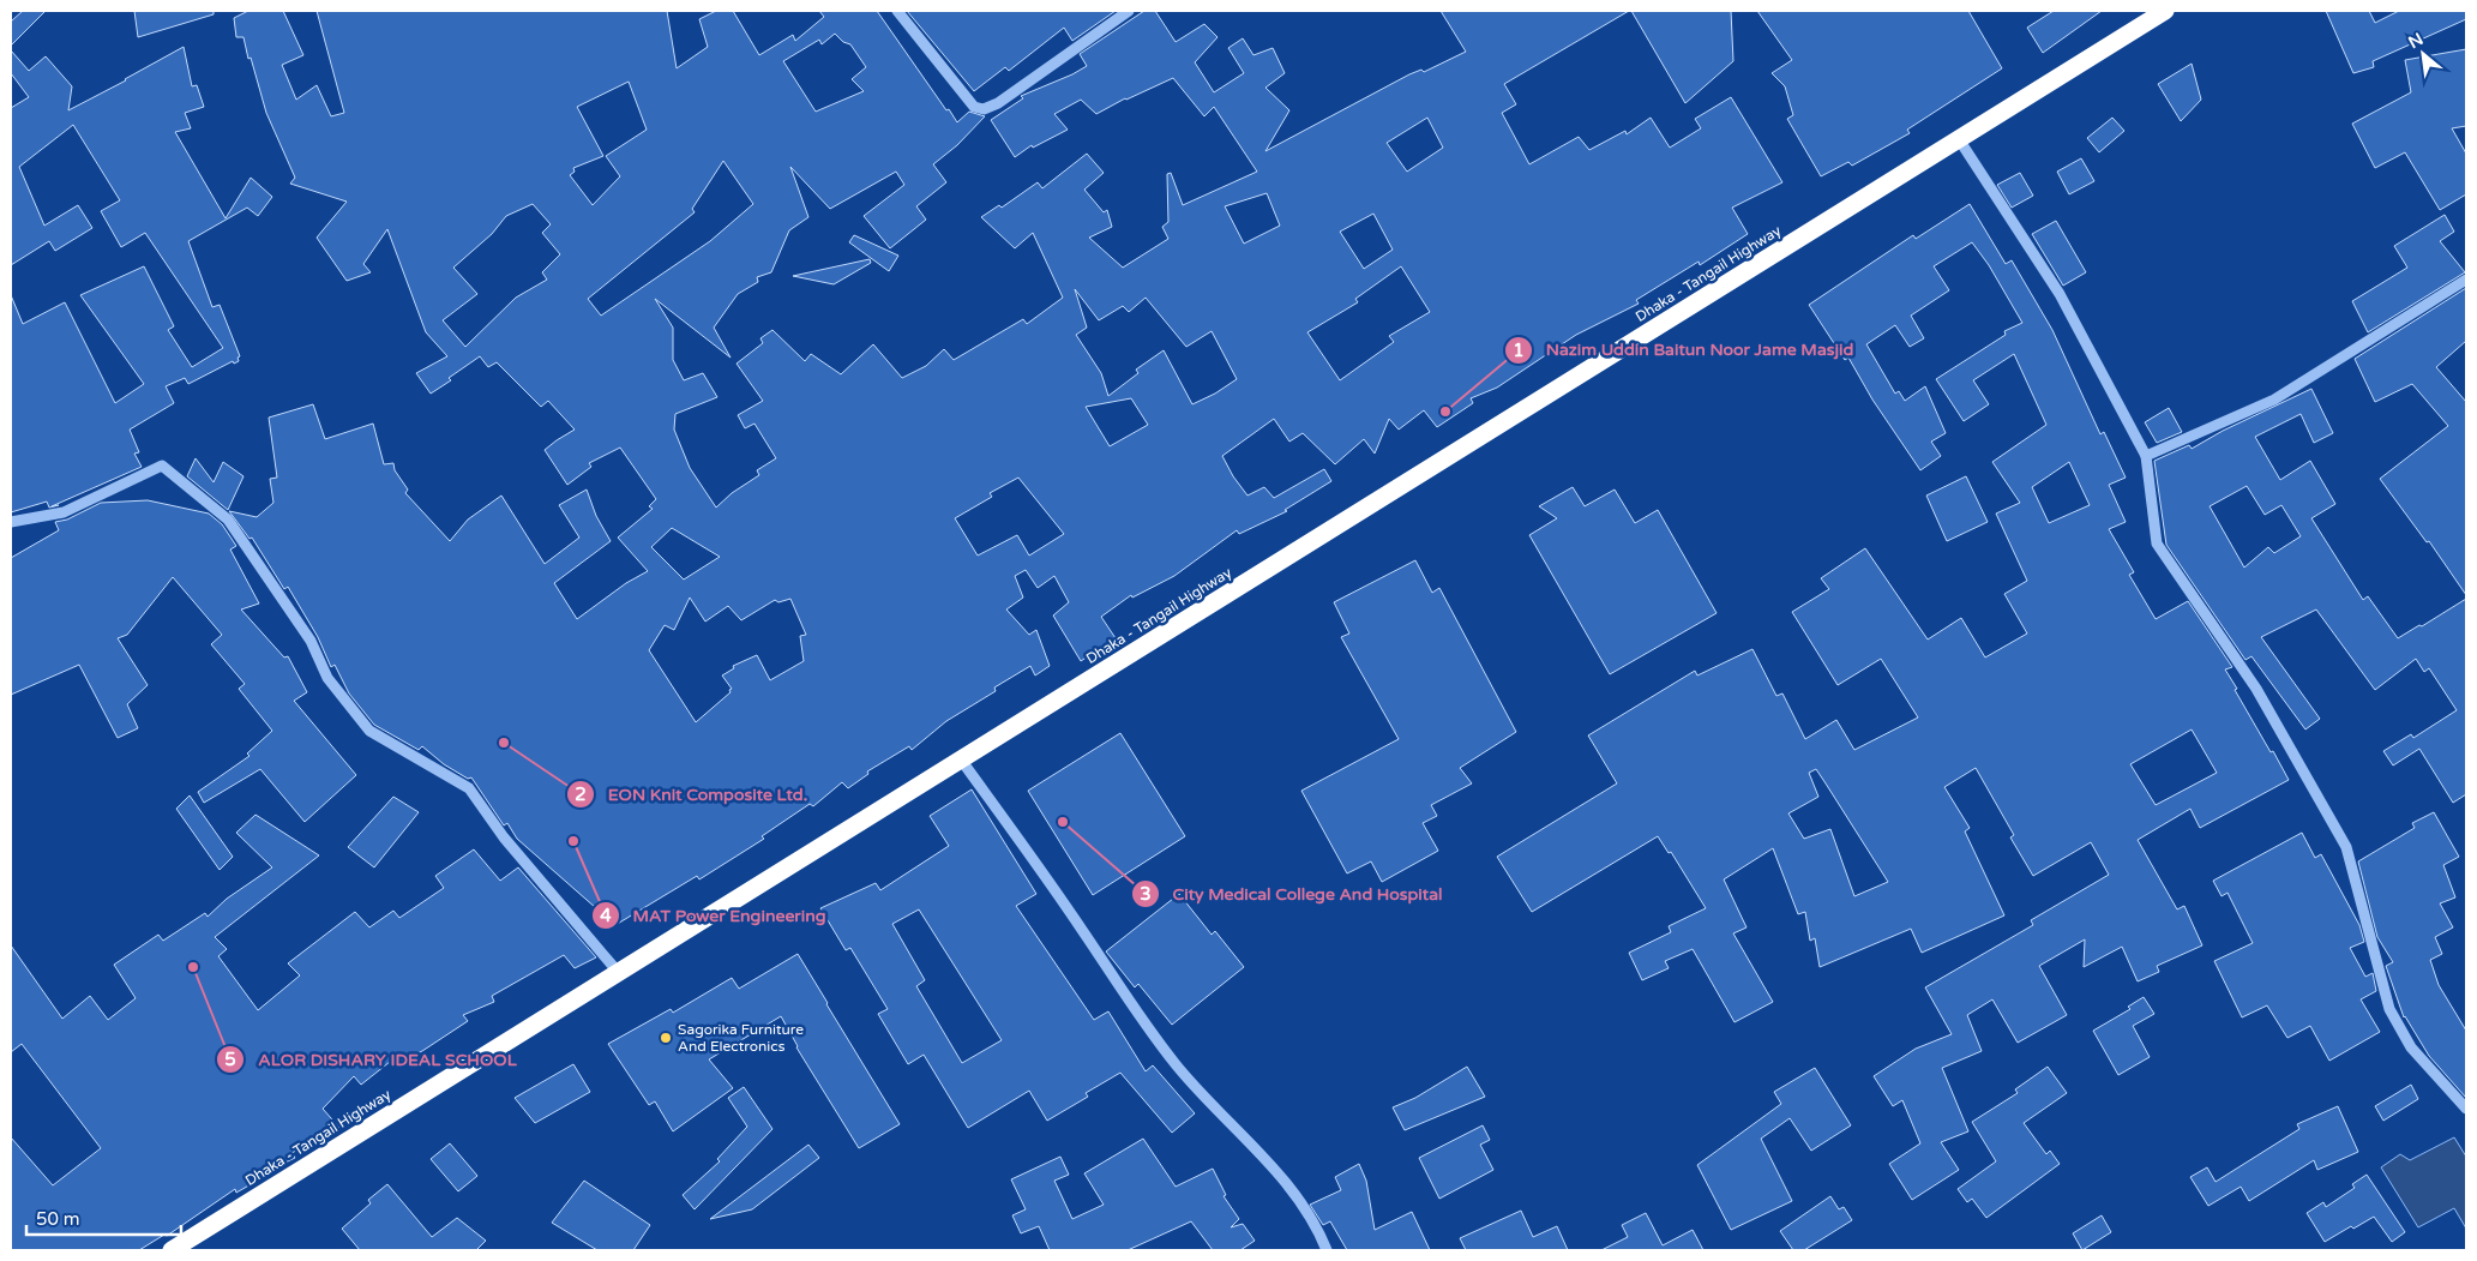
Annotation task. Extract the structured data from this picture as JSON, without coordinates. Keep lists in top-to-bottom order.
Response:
{
  "streets": {
    "highway": ["Dhaka - Tangail Highway"]
  },
  "places": [
    "Nazim Uddin Baitun Noor Jame Masjid",
    "EON Knit Composite Ltd.",
    "City Medical College And Hospital",
    "MAT Power Engineering",
    "ALOR DISHARY IDEAL SCHOOL",
    "Sagorika Furniture And Electronics"
  ],
  "scale_bar": "50 m",
  "north": "top left"
}
